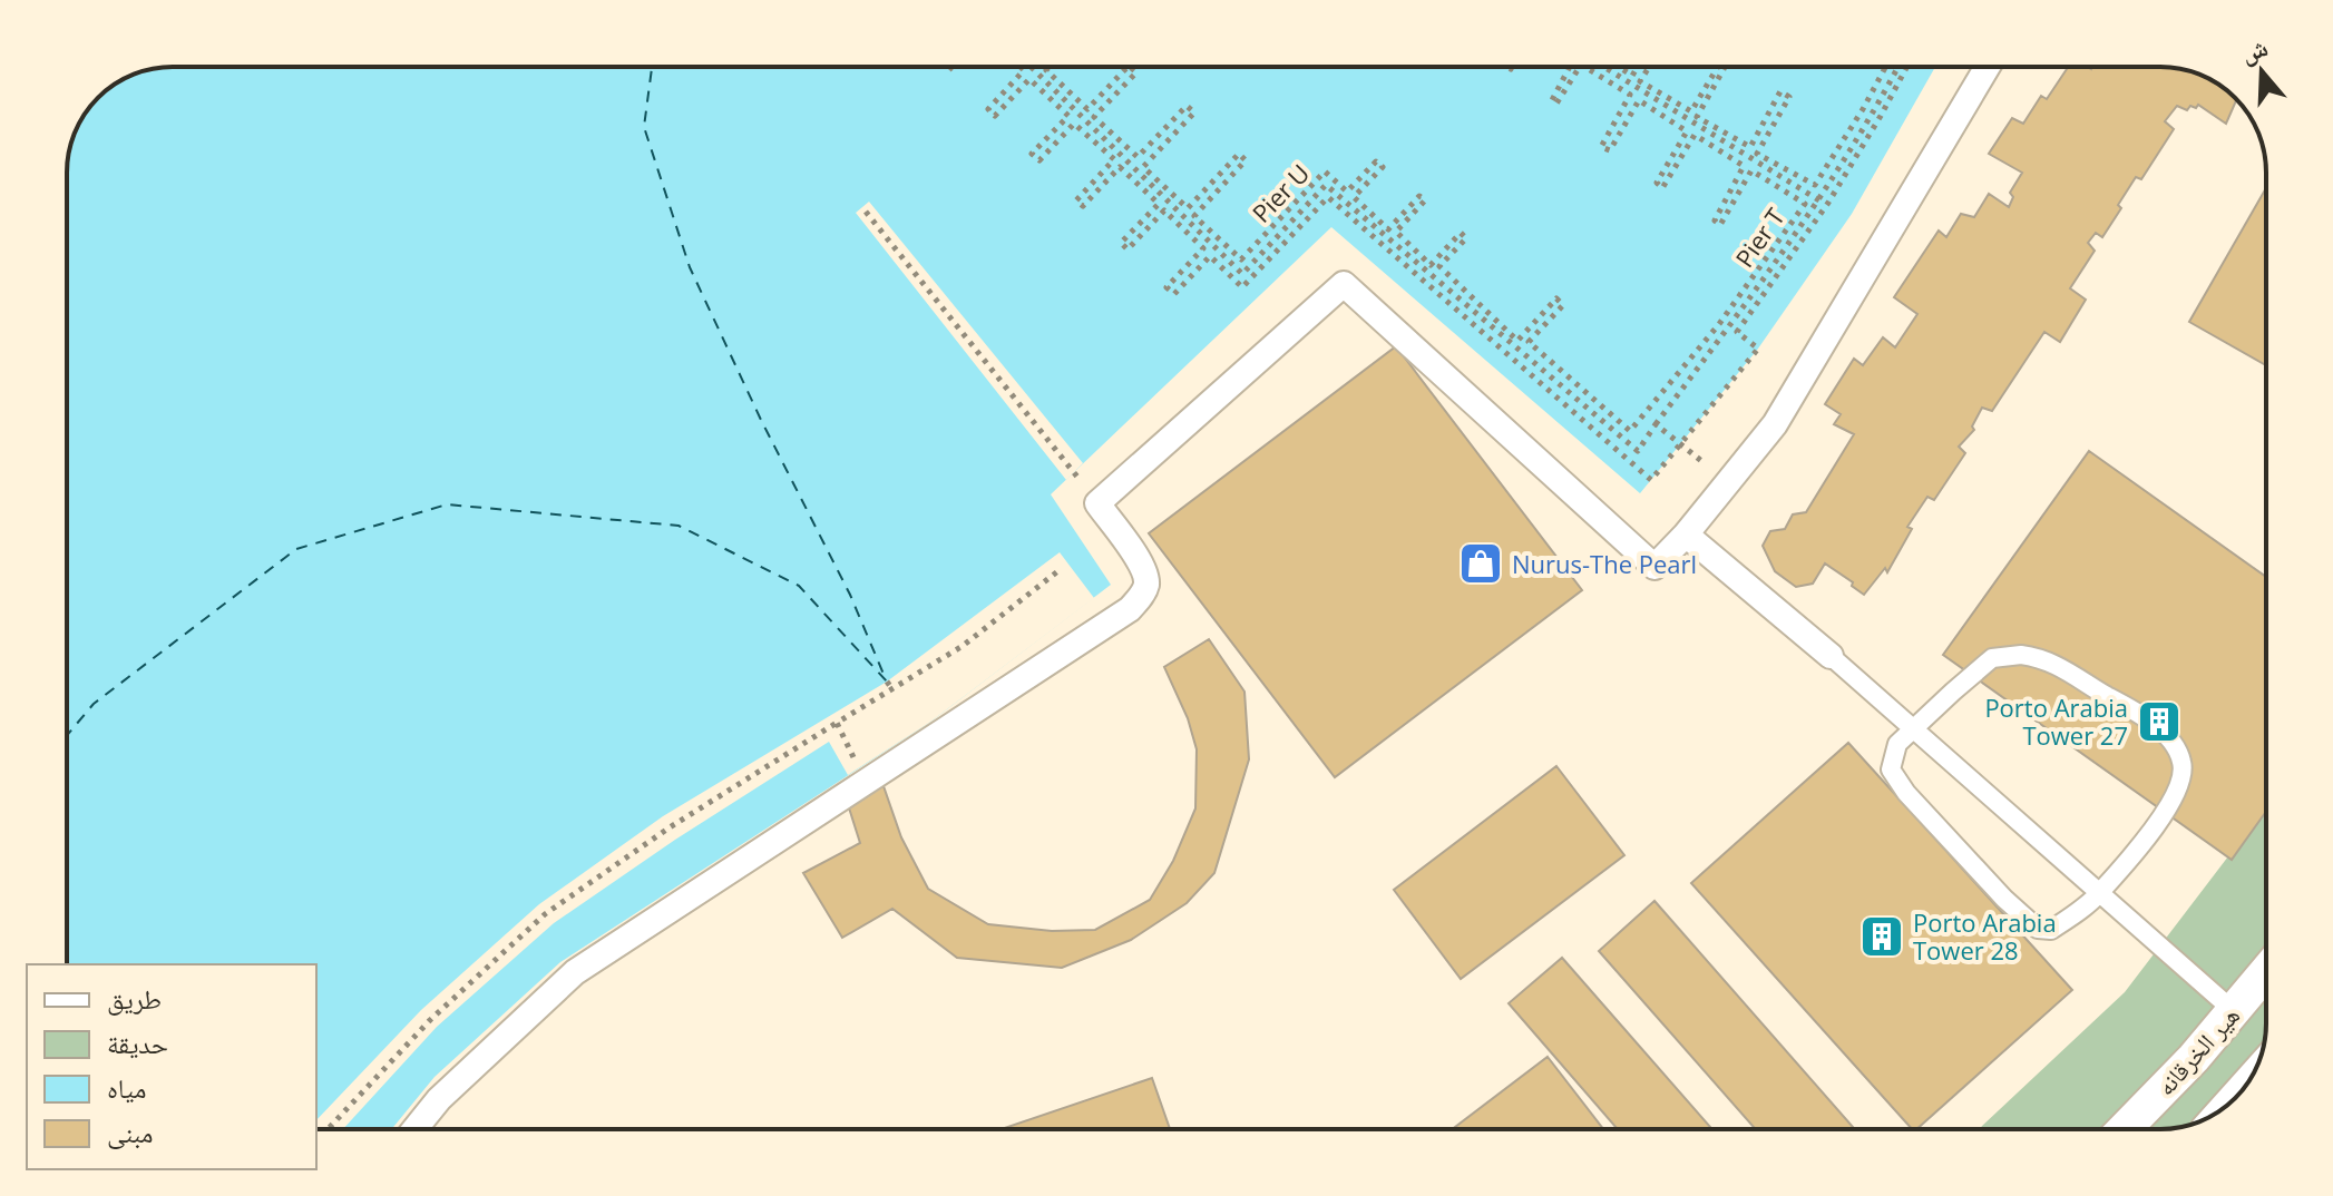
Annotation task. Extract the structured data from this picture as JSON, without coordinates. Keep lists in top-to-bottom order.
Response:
{
  "streets": {
    "street": ["هير الخرقانه"],
    "path": ["Pier U", "Pier T"]
  },
  "crossings": [
    ["Pier U", "Pier T"]
  ],
  "places": {
    "shop": ["Nurus-The Pearl"],
    "building": ["Porto Arabia Tower 27", "Porto Arabia Tower 28"]
  },
  "legend": [
    "طريق",
    "حديقة",
    "مياه",
    "مبنى"
  ],
  "north": "top"
}
